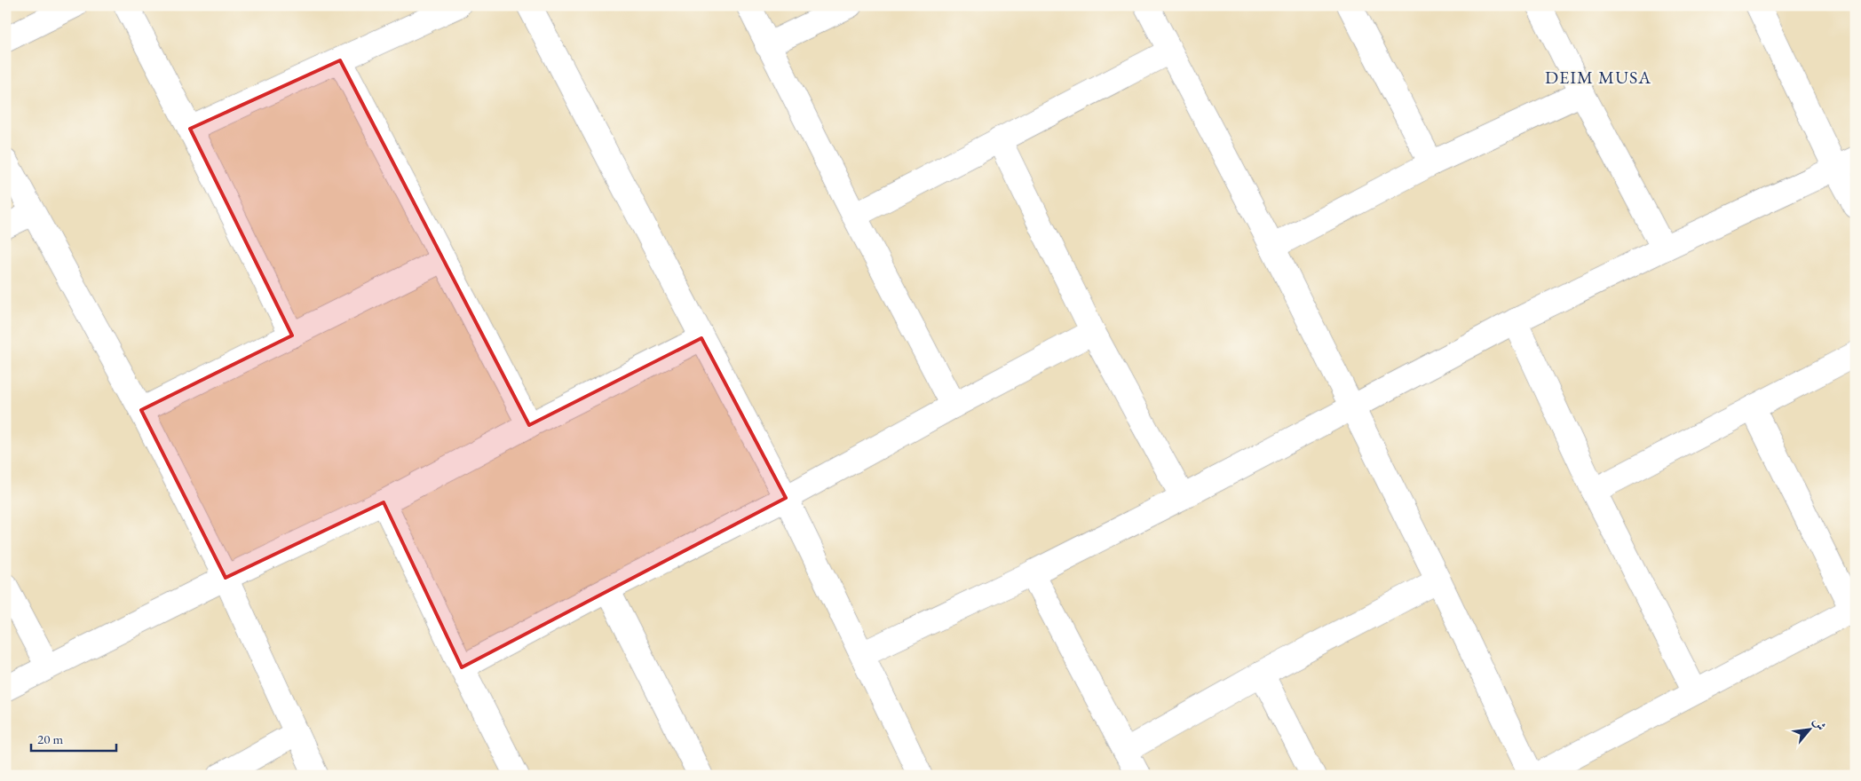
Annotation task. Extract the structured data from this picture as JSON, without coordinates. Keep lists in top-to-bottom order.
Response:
{
  "districts": ["DEIM MUSA"],
  "scale_bar": "20 m",
  "north": "top right"
}
